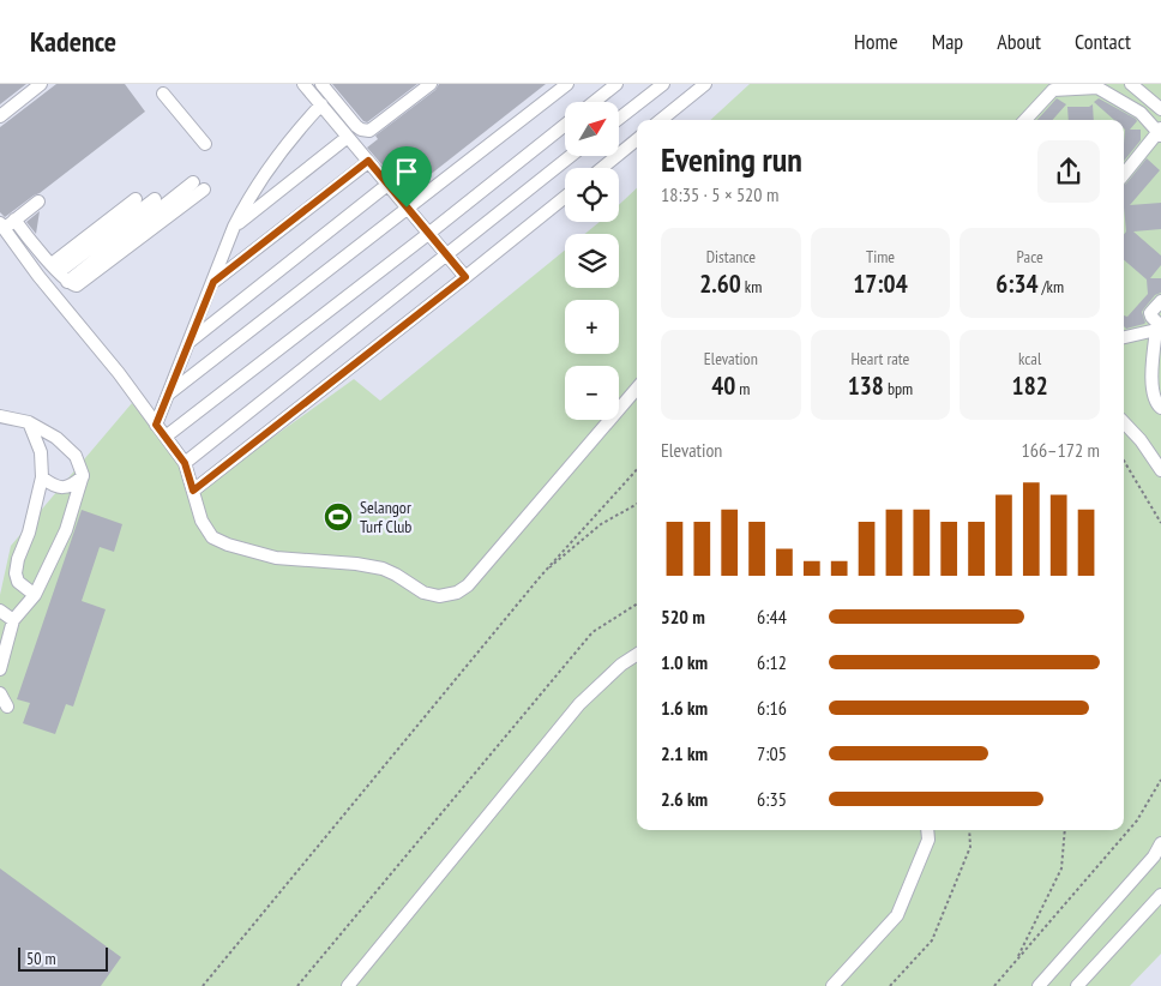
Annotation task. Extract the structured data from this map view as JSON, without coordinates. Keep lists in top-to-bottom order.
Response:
{
  "places": {
    "sports": ["Selangor Turf Club"]
  },
  "scale_bar": "50 m",
  "north": "top right",
  "page": {
    "header": "Kadence",
    "nav": [
      "Home",
      "Map",
      "About",
      "Contact"
    ],
    "map_buttons": ["+", "−"],
    "heading": ["Evening run", "18:35 · 5 × 520 m"],
    "stats": [
      ["Distance", "2.60 km"],
      ["Time", "17:04"],
      ["Pace", "6:34 /km"],
      ["Elevation", "40 m"],
      ["Heart rate", "138 bpm"],
      ["kcal", "182"]
    ],
    "chart": ["Elevation", "166–172 m"],
    "list": [
      {
        "name": "520 m",
        "note": "6:44"
      },
      {
        "name": "1.0 km",
        "note": "6:12"
      },
      {
        "name": "1.6 km",
        "note": "6:16"
      },
      {
        "name": "2.1 km",
        "note": "7:05"
      },
      {
        "name": "2.6 km",
        "note": "6:35"
      }
    ],
    "scale": "50 m"
  }
}
